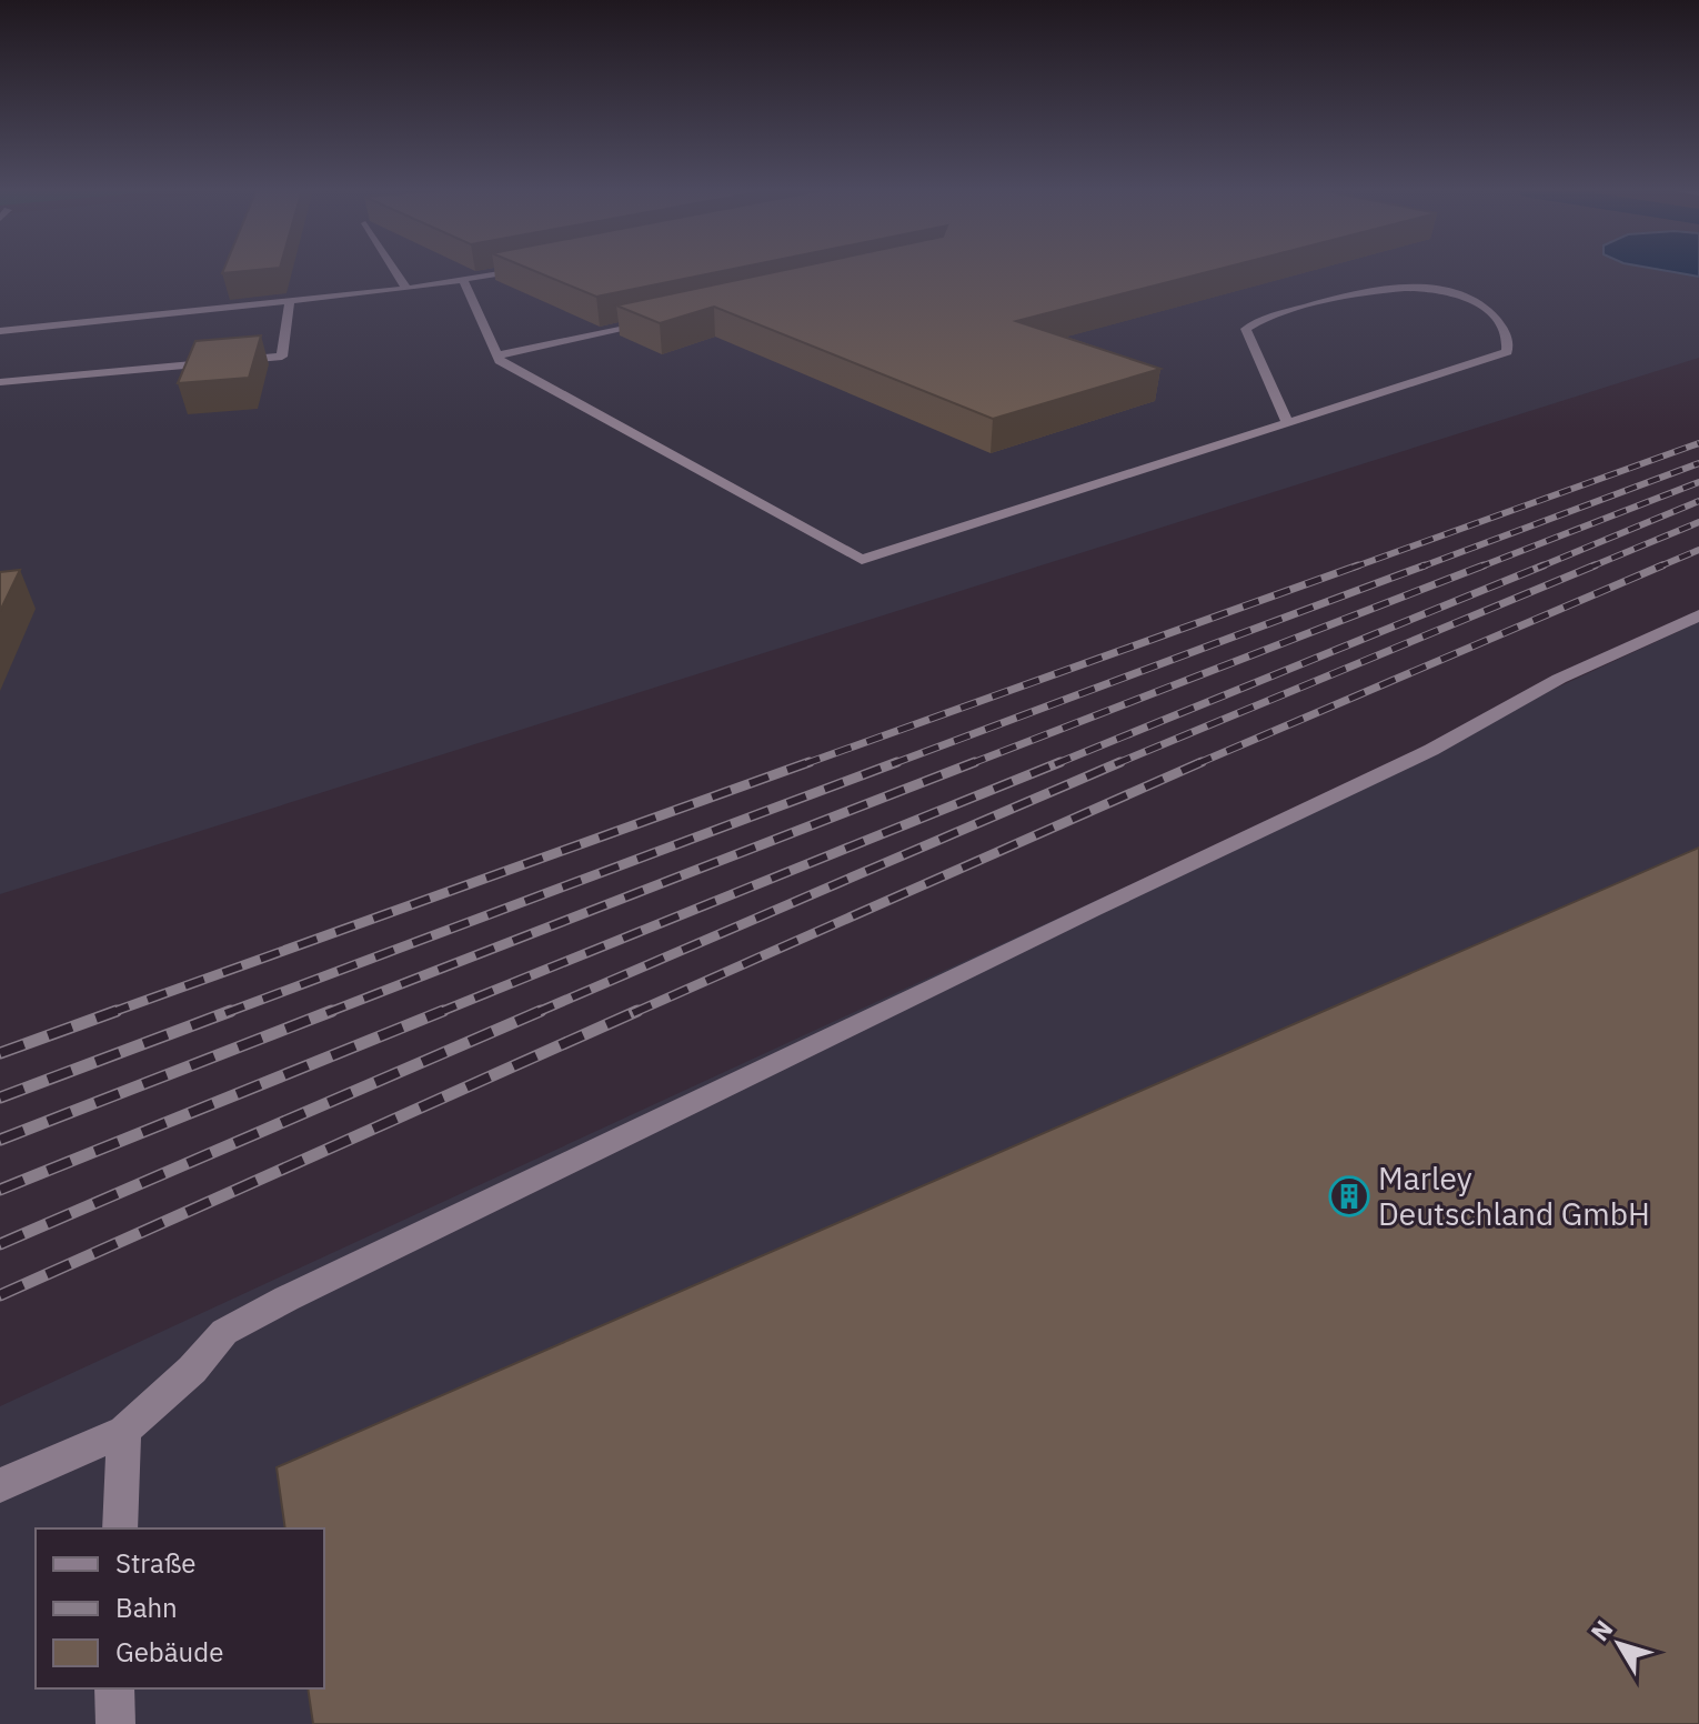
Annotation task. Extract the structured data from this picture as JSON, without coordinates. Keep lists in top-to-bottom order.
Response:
{
  "places": {
    "building": ["Marley Deutschland GmbH"]
  },
  "legend": ["Straße", "Bahn", "Gebäude"],
  "north": "top left"
}
